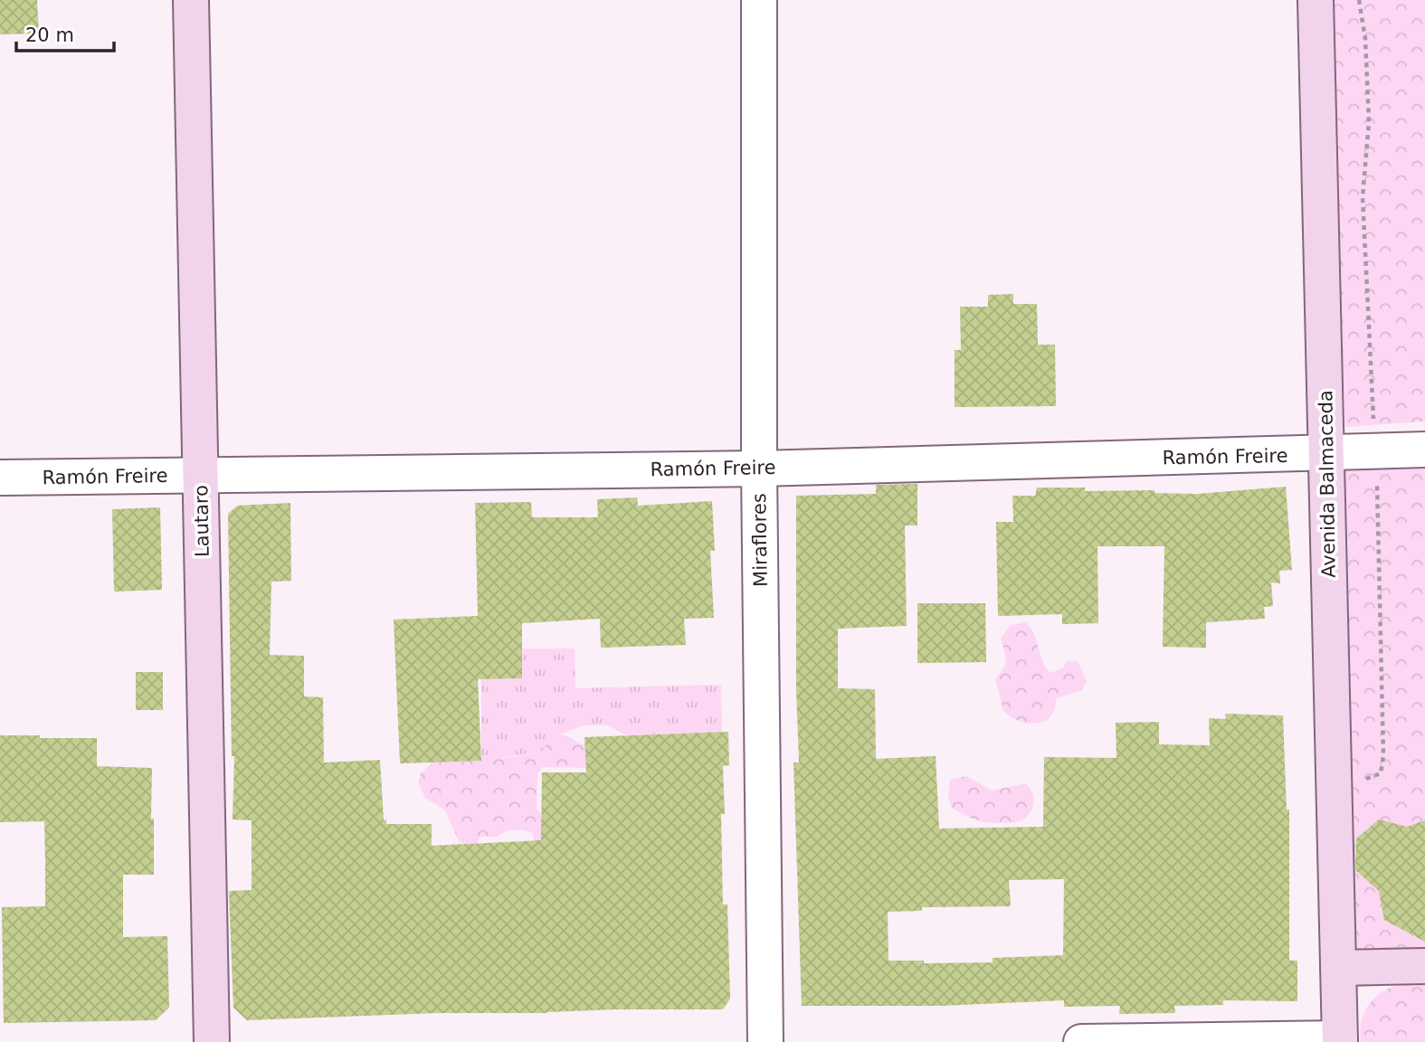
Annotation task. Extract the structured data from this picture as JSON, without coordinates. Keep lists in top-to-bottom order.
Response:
{
  "streets": {
    "main road": ["Avenida Balmaceda", "Lautaro"],
    "street": ["Ramón Freire", "Miraflores"]
  },
  "crossings": [
    ["Ramón Freire", "Avenida Balmaceda"],
    ["Ramón Freire", "Lautaro"],
    ["Ramón Freire", "Miraflores"]
  ],
  "scale_bar": "20 m"
}
